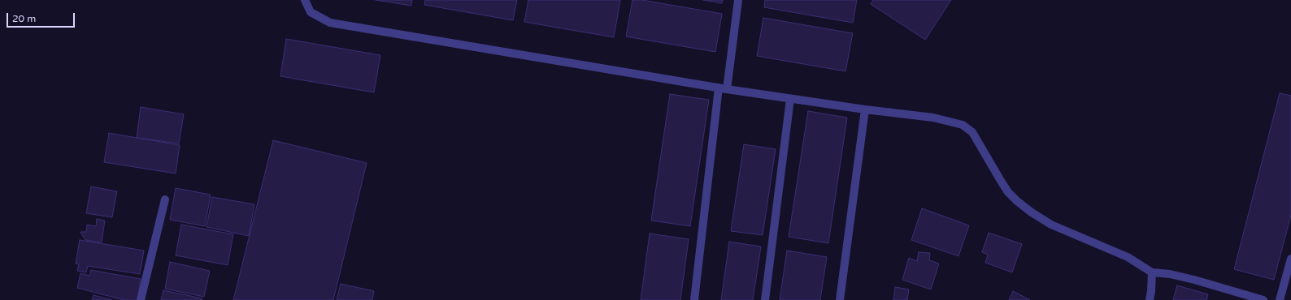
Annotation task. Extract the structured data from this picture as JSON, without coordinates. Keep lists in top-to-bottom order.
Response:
{
  "scale_bar": "20 m"
}
